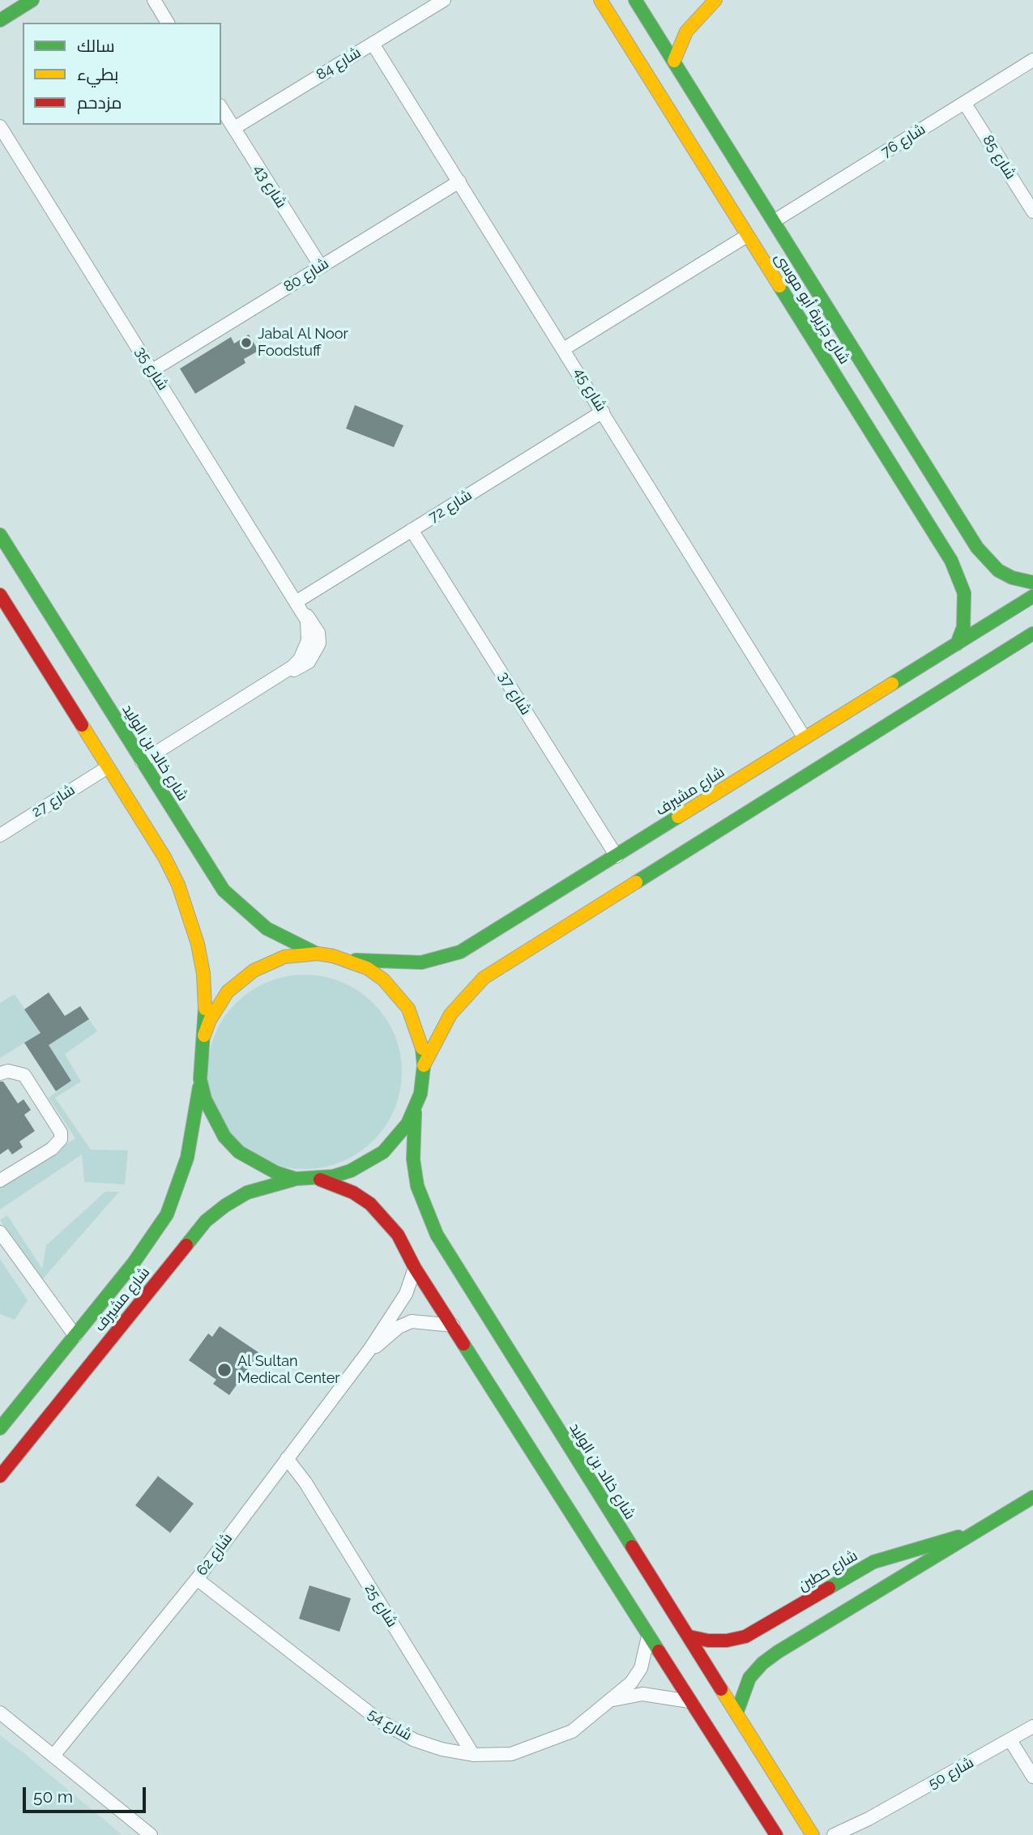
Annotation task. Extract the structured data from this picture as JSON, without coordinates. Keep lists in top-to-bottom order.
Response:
{
  "streets": {
    "main road": [
      "شارع جزيرة أبو موسى",
      "شارع خالد بن الوليد",
      "شارع مشيرف",
      "شارع حطين"
    ],
    "street": [
      "شارع 84",
      "شارع 76",
      "شارع 85",
      "شارع 43",
      "شارع 80",
      "شارع 35",
      "شارع 45",
      "شارع 72",
      "شارع 37",
      "شارع 27",
      "شارع 62",
      "شارع 25",
      "شارع 54",
      "شارع 50"
    ]
  },
  "crossings": [
    ["شارع 84", "شارع 43"],
    ["شارع 84", "شارع 45"],
    ["شارع 76", "شارع 85"],
    ["شارع 76", "شارع جزيرة أبو موسى"],
    ["شارع 43", "شارع 80"],
    ["شارع 80", "شارع 35"],
    ["شارع 80", "شارع 45"],
    ["شارع جزيرة أبو موسى", "شارع مشيرف"],
    ["شارع 35", "شارع 72"],
    ["شارع 45", "شارع 72"],
    ["شارع 45", "شارع مشيرف"],
    ["شارع 72", "شارع 37"],
    ["شارع 37", "شارع مشيرف"],
    ["شارع خالد بن الوليد", "شارع 62"],
    ["شارع خالد بن الوليد", "شارع حطين"],
    ["شارع خالد بن الوليد", "شارع 54"],
    ["شارع 62", "شارع 25"],
    ["شارع 62", "شارع 54"],
    ["شارع 25", "شارع 54"]
  ],
  "places": ["Jabal Al Noor Foodstuff", "Al Sultan Medical Center"],
  "legend": ["سالك", "بطيء", "مزدحم"],
  "scale_bar": "50 m"
}
